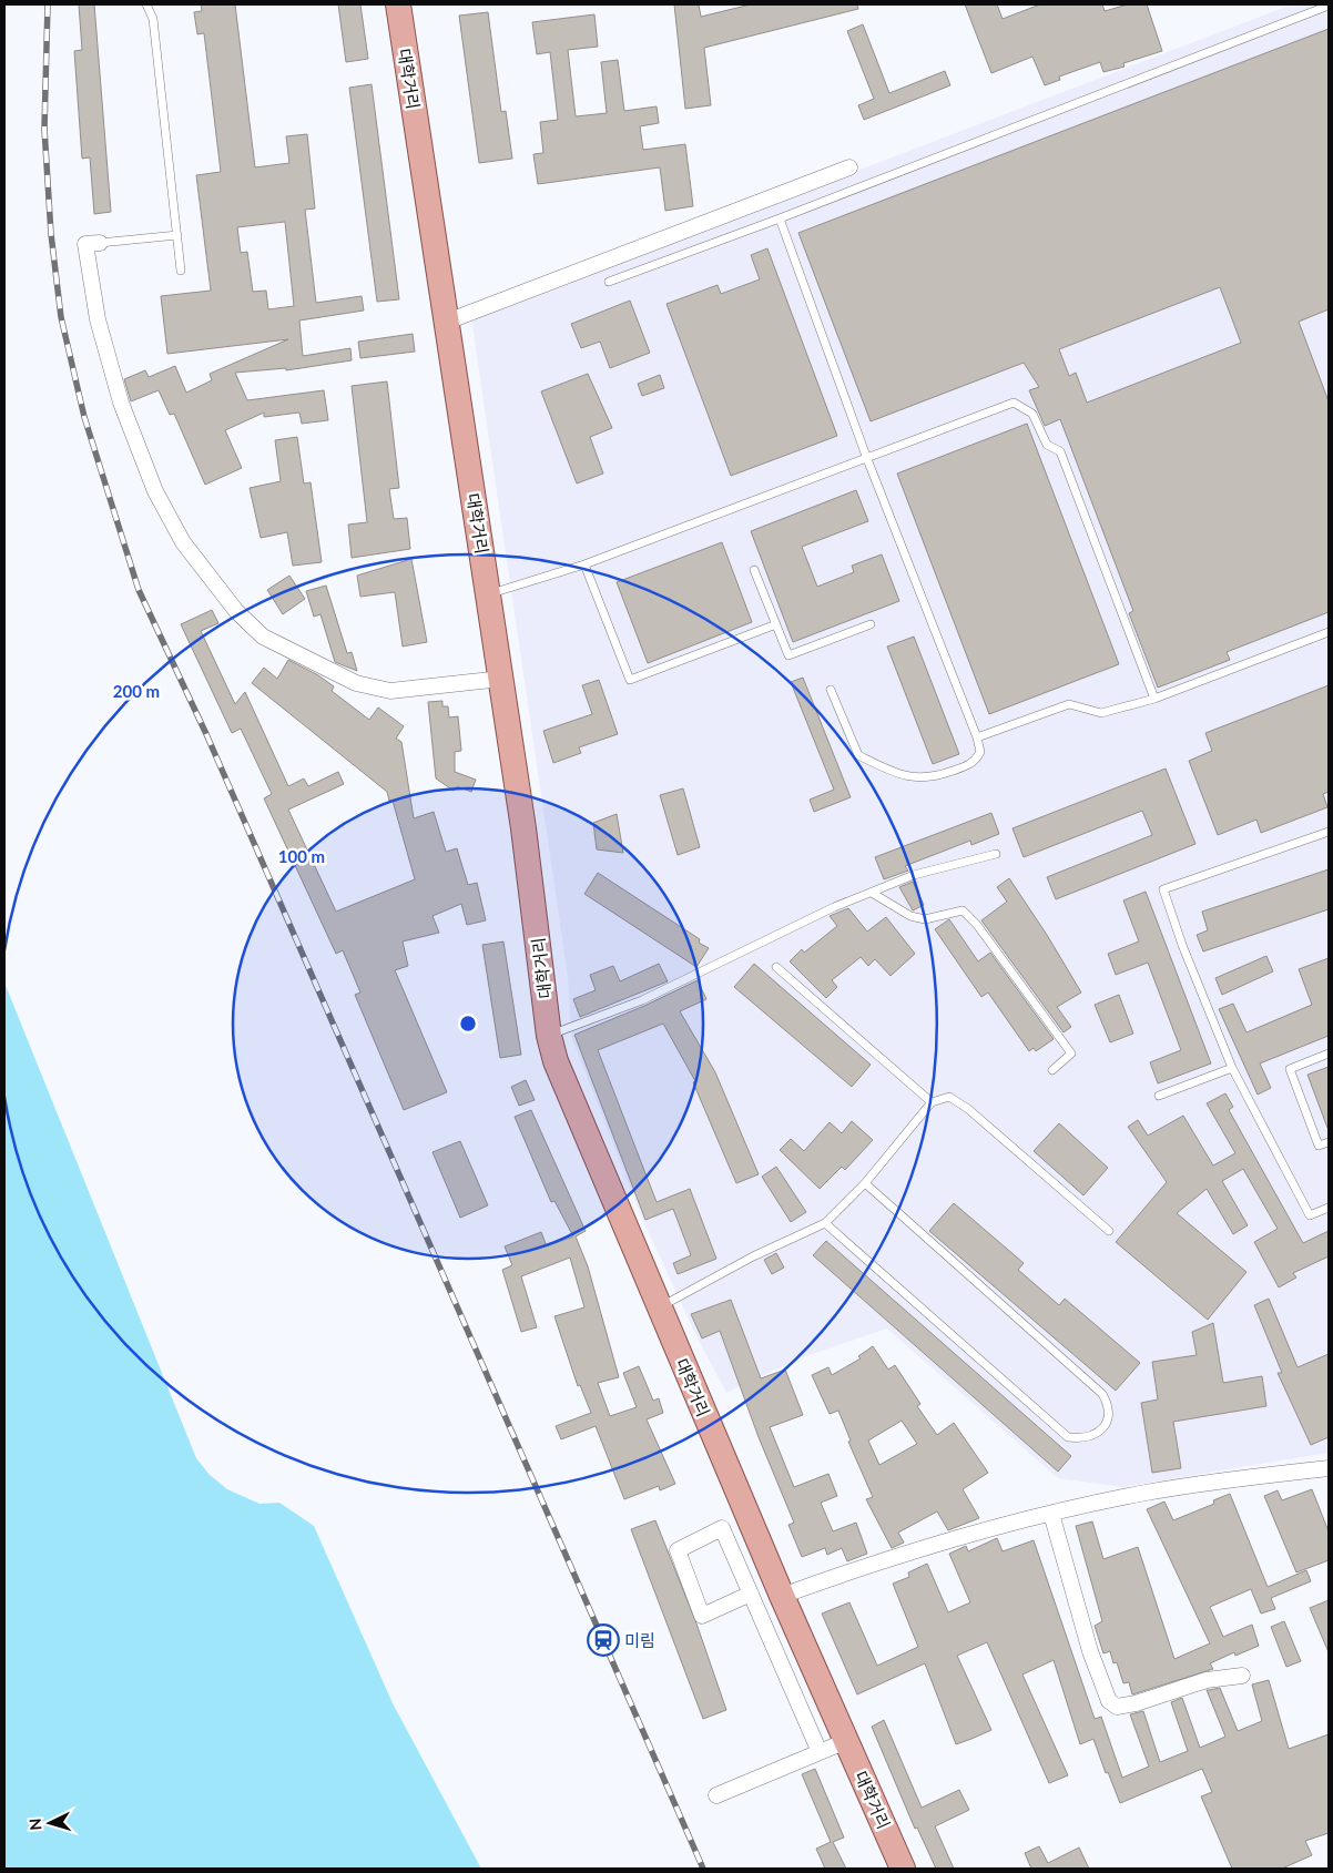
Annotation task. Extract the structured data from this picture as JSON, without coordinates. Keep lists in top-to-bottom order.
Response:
{
  "streets": {
    "main road": ["대학거리"]
  },
  "places": {
    "station": ["미림"]
  },
  "north": "left",
  "rings": ["200 m", "100 m"]
}
